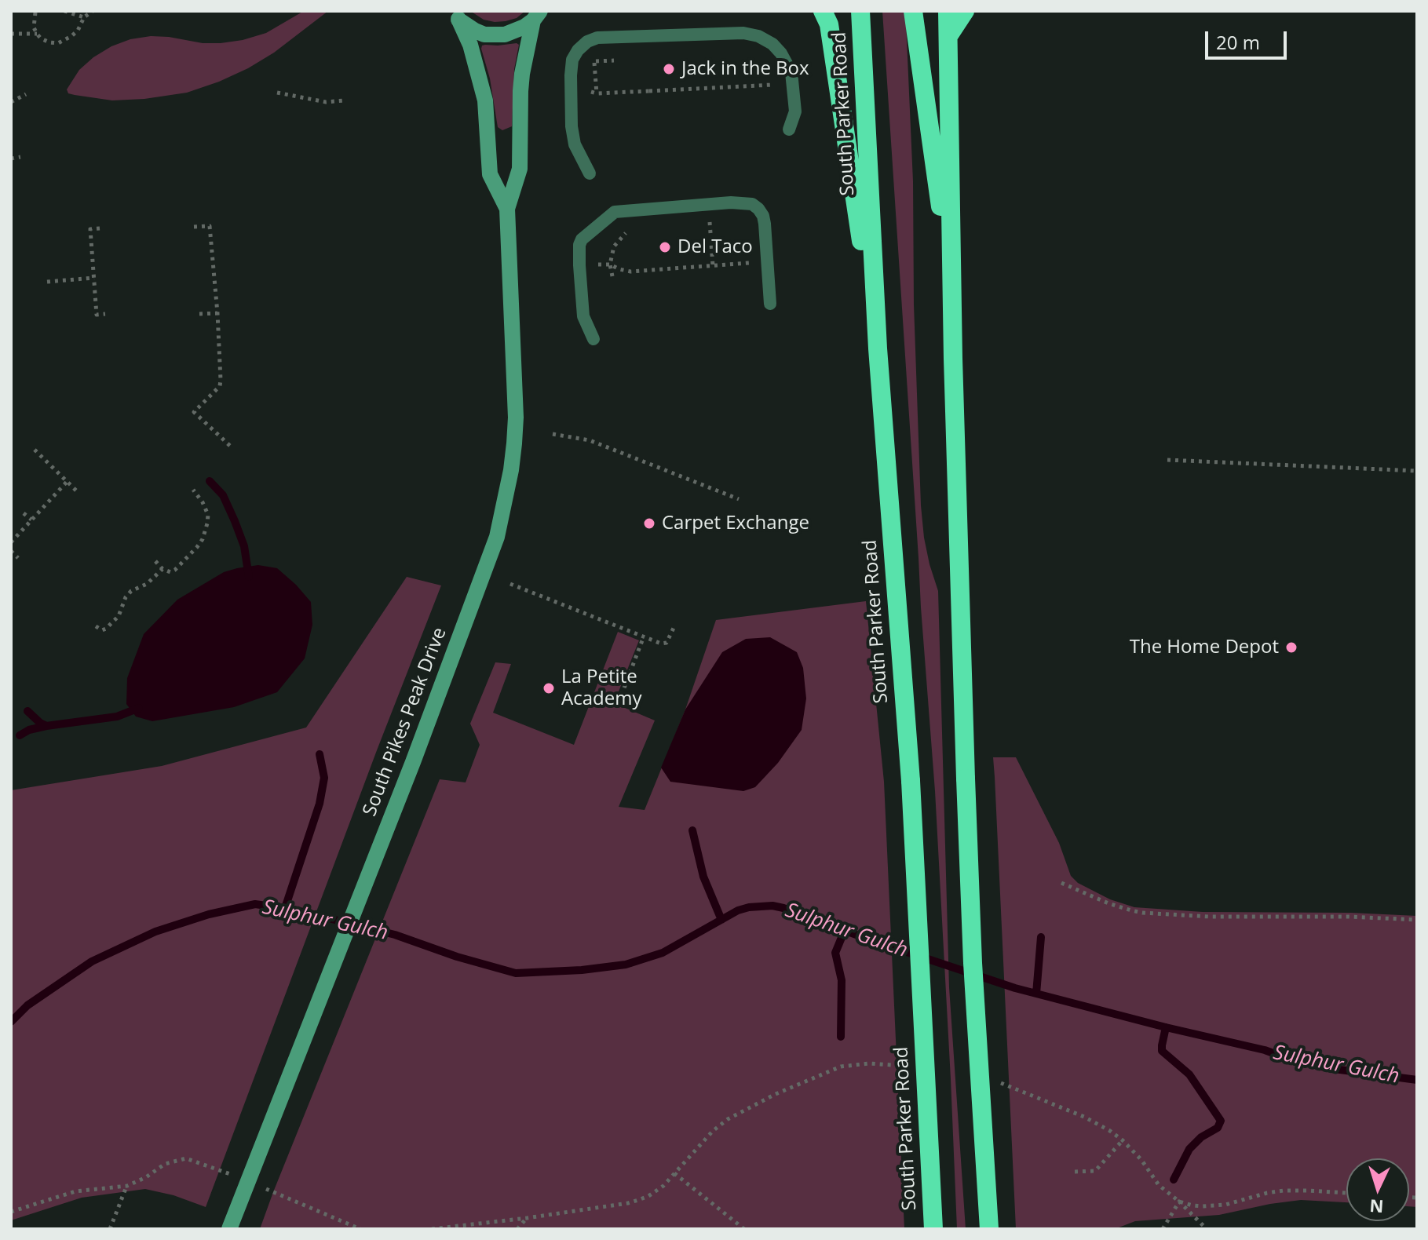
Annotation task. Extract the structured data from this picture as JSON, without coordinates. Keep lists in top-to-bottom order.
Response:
{
  "streets": {
    "highway": ["South Parker Road"],
    "street": ["South Pikes Peak Drive"]
  },
  "water": ["Sulphur Gulch"],
  "places": [
    "Jack in the Box",
    "Del Taco",
    "Carpet Exchange",
    "The Home Depot",
    "La Petite Academy"
  ],
  "scale_bar": "20 m",
  "north": "bottom"
}
